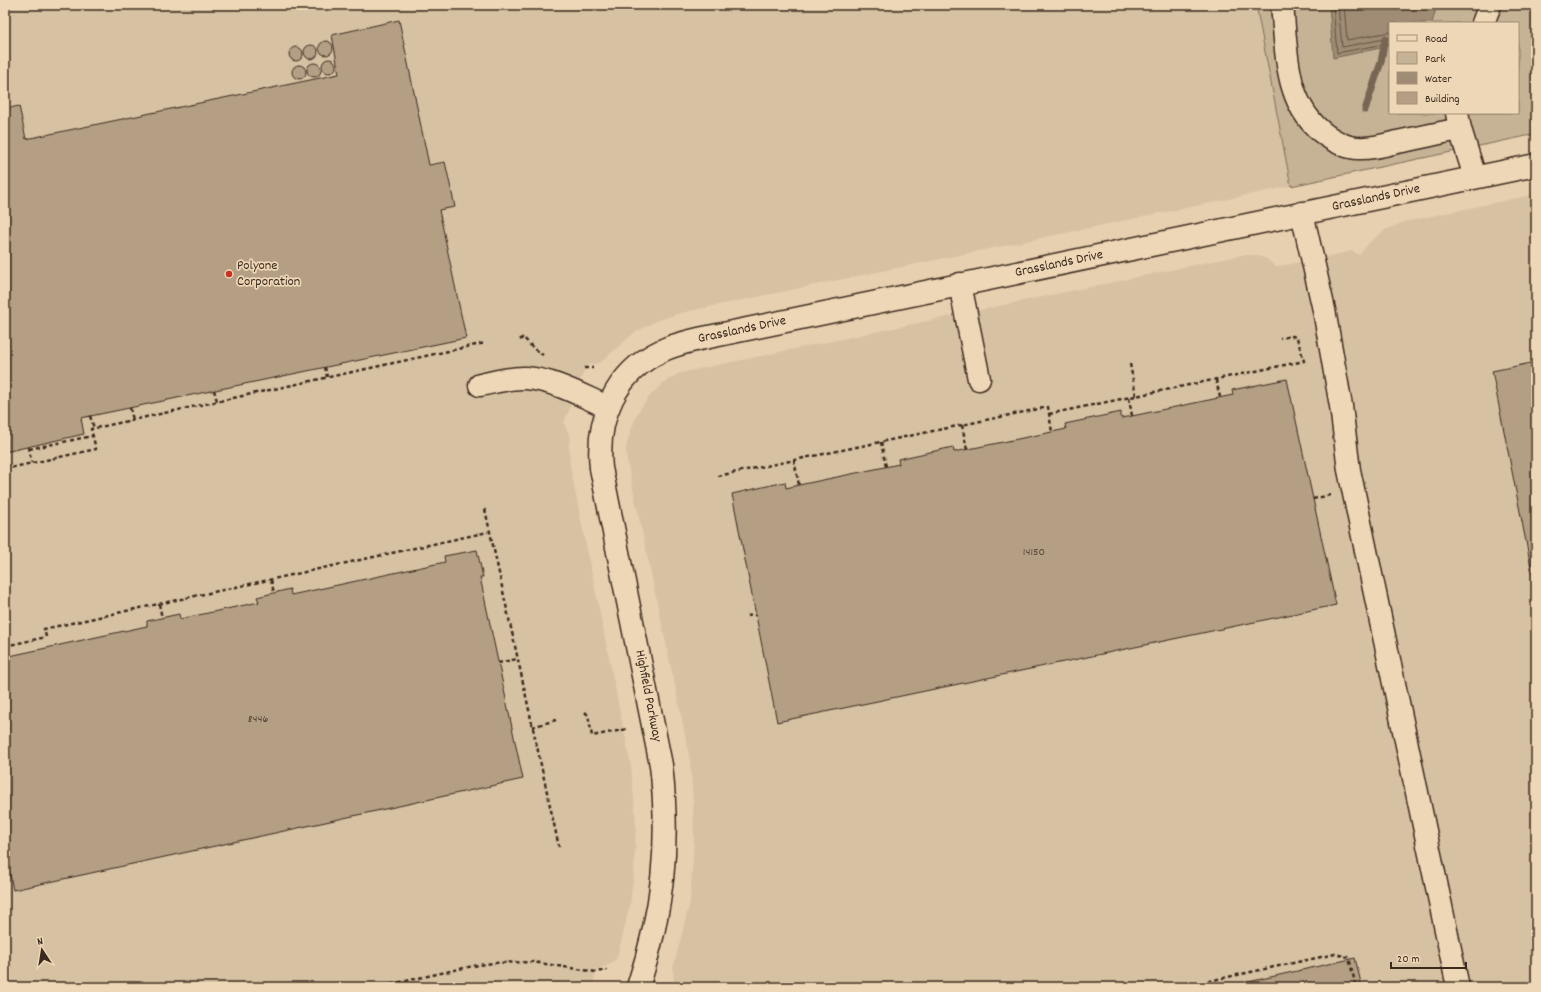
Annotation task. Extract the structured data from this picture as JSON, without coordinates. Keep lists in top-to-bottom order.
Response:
{
  "streets": {
    "street": ["Grasslands Drive", "Highfield Parkway"]
  },
  "crossings": [
    ["Grasslands Drive", "Highfield Parkway"]
  ],
  "places": ["Polyone Corporation"],
  "house_numbers": ["14150", "8446"],
  "legend": [
    "Road",
    "Park",
    "Water",
    "Building"
  ],
  "scale_bar": "20 m",
  "north": "top"
}
